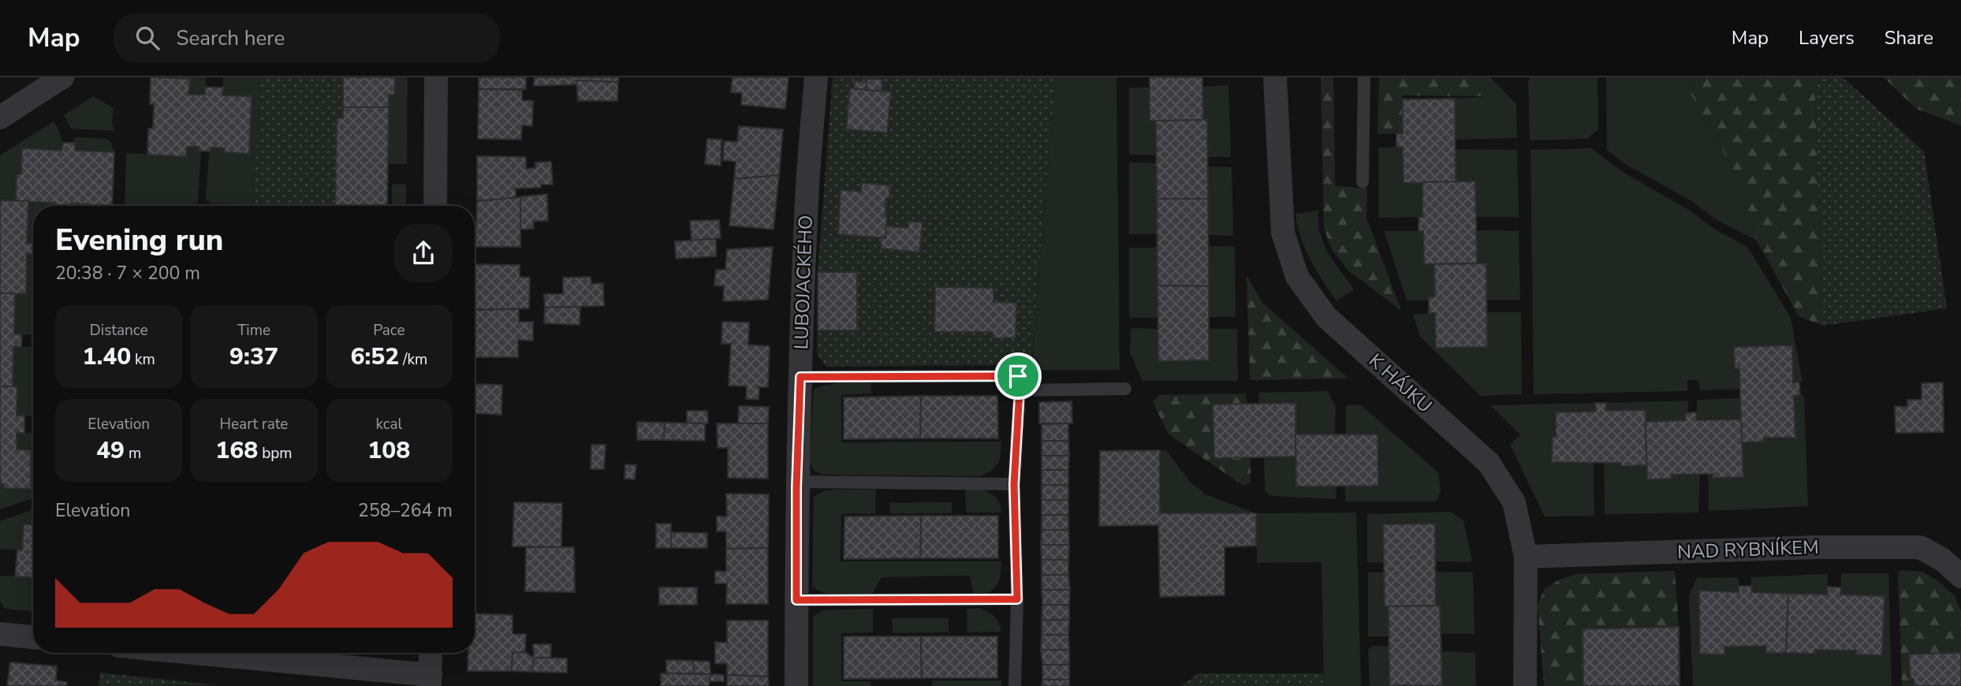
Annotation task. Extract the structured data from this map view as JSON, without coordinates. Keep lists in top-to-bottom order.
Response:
{
  "streets": {
    "street": ["LUBOJACKÉHO", "K HÁJKU", "NAD RYBNÍKEM"]
  },
  "crossings": [
    ["K HÁJKU", "NAD RYBNÍKEM"]
  ],
  "page": {
    "header": "Map",
    "search": "Search here",
    "nav": ["Map", "Layers", "Share"],
    "heading": ["Evening run", "20:38 · 7 × 200 m"],
    "stats": [
      ["Distance", "1.40 km"],
      ["Time", "9:37"],
      ["Pace", "6:52 /km"],
      ["Elevation", "49 m"],
      ["Heart rate", "168 bpm"],
      ["kcal", "108"]
    ],
    "chart": ["Elevation", "258–264 m"]
  }
}
